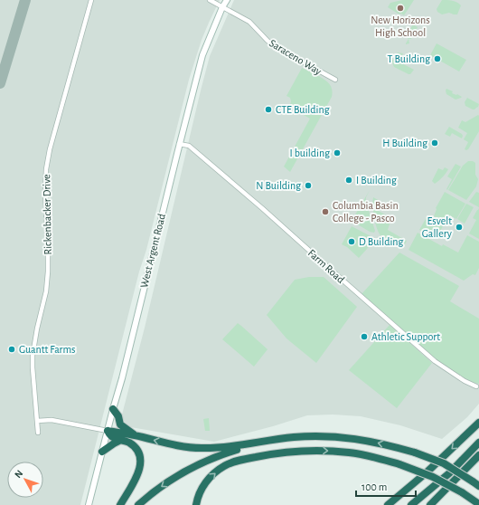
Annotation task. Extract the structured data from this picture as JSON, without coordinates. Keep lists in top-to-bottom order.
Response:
{
  "streets": {
    "main road": ["West Argent Road"],
    "street": ["Saraceno Way", "Rickenbacker Drive", "Farm Road"]
  },
  "crossings": [
    ["Saraceno Way", "West Argent Road"],
    ["West Argent Road", "Farm Road"]
  ],
  "places": [
    "New Horizons High School",
    "T Building",
    "CTE Building",
    "H Building",
    "I building",
    "I Building",
    "N Building",
    "Columbia Basin College - Pasco",
    "Esvelt Gallery",
    "D Building",
    "Athletic Support",
    "Guantt Farms"
  ],
  "scale_bar": "100 m",
  "north": "top left"
}
